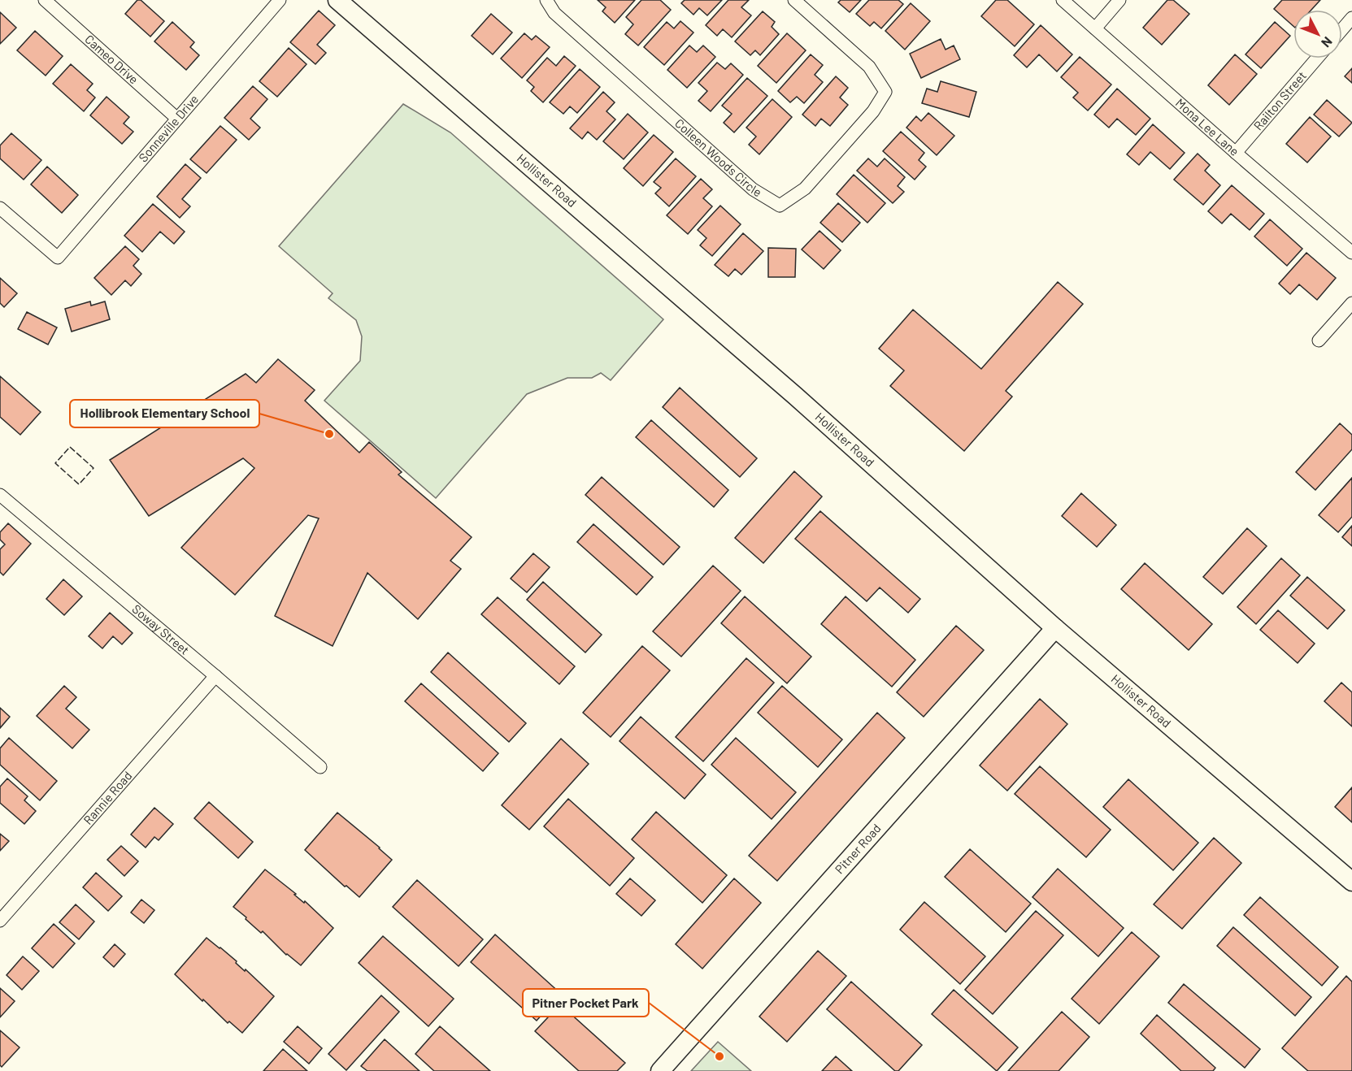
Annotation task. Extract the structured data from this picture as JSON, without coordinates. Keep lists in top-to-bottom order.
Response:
{
  "streets": {
    "street": [
      "Cameo Drive",
      "Railton Street",
      "Mona Lee Lane",
      "Sonneville Drive",
      "Colleen Woods Circle",
      "Hollister Road",
      "Soway Street",
      "Rannie Road",
      "Pitner Road"
    ]
  },
  "crossings": [
    ["Cameo Drive", "Sonneville Drive"],
    ["Railton Street", "Mona Lee Lane"],
    ["Hollister Road", "Pitner Road"],
    ["Soway Street", "Rannie Road"]
  ],
  "places": ["Hollibrook Elementary School", "Pitner Pocket Park"],
  "north": "bottom right"
}
